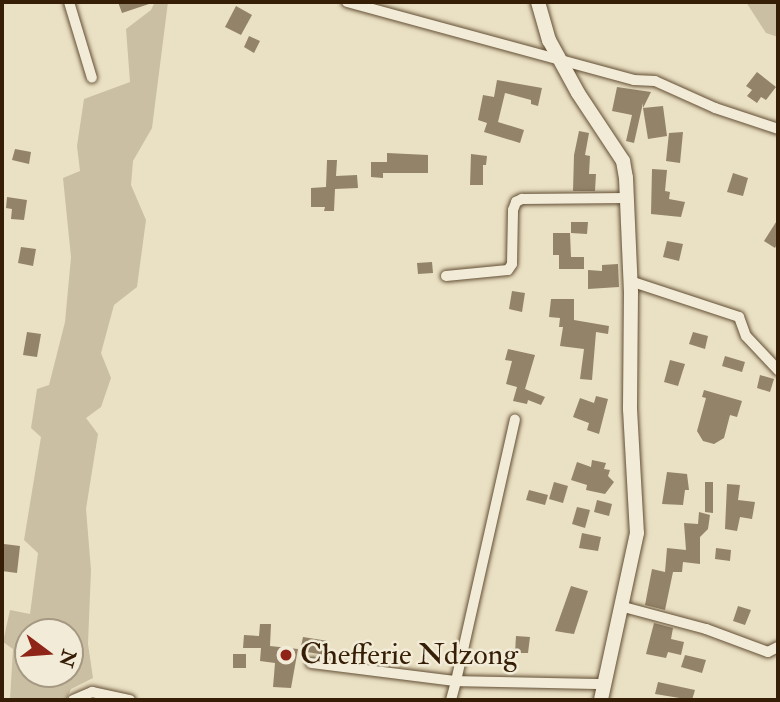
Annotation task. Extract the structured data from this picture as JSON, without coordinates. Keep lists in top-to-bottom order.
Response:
{
  "places": ["Chefferie Ndzong"],
  "north": "right"
}
